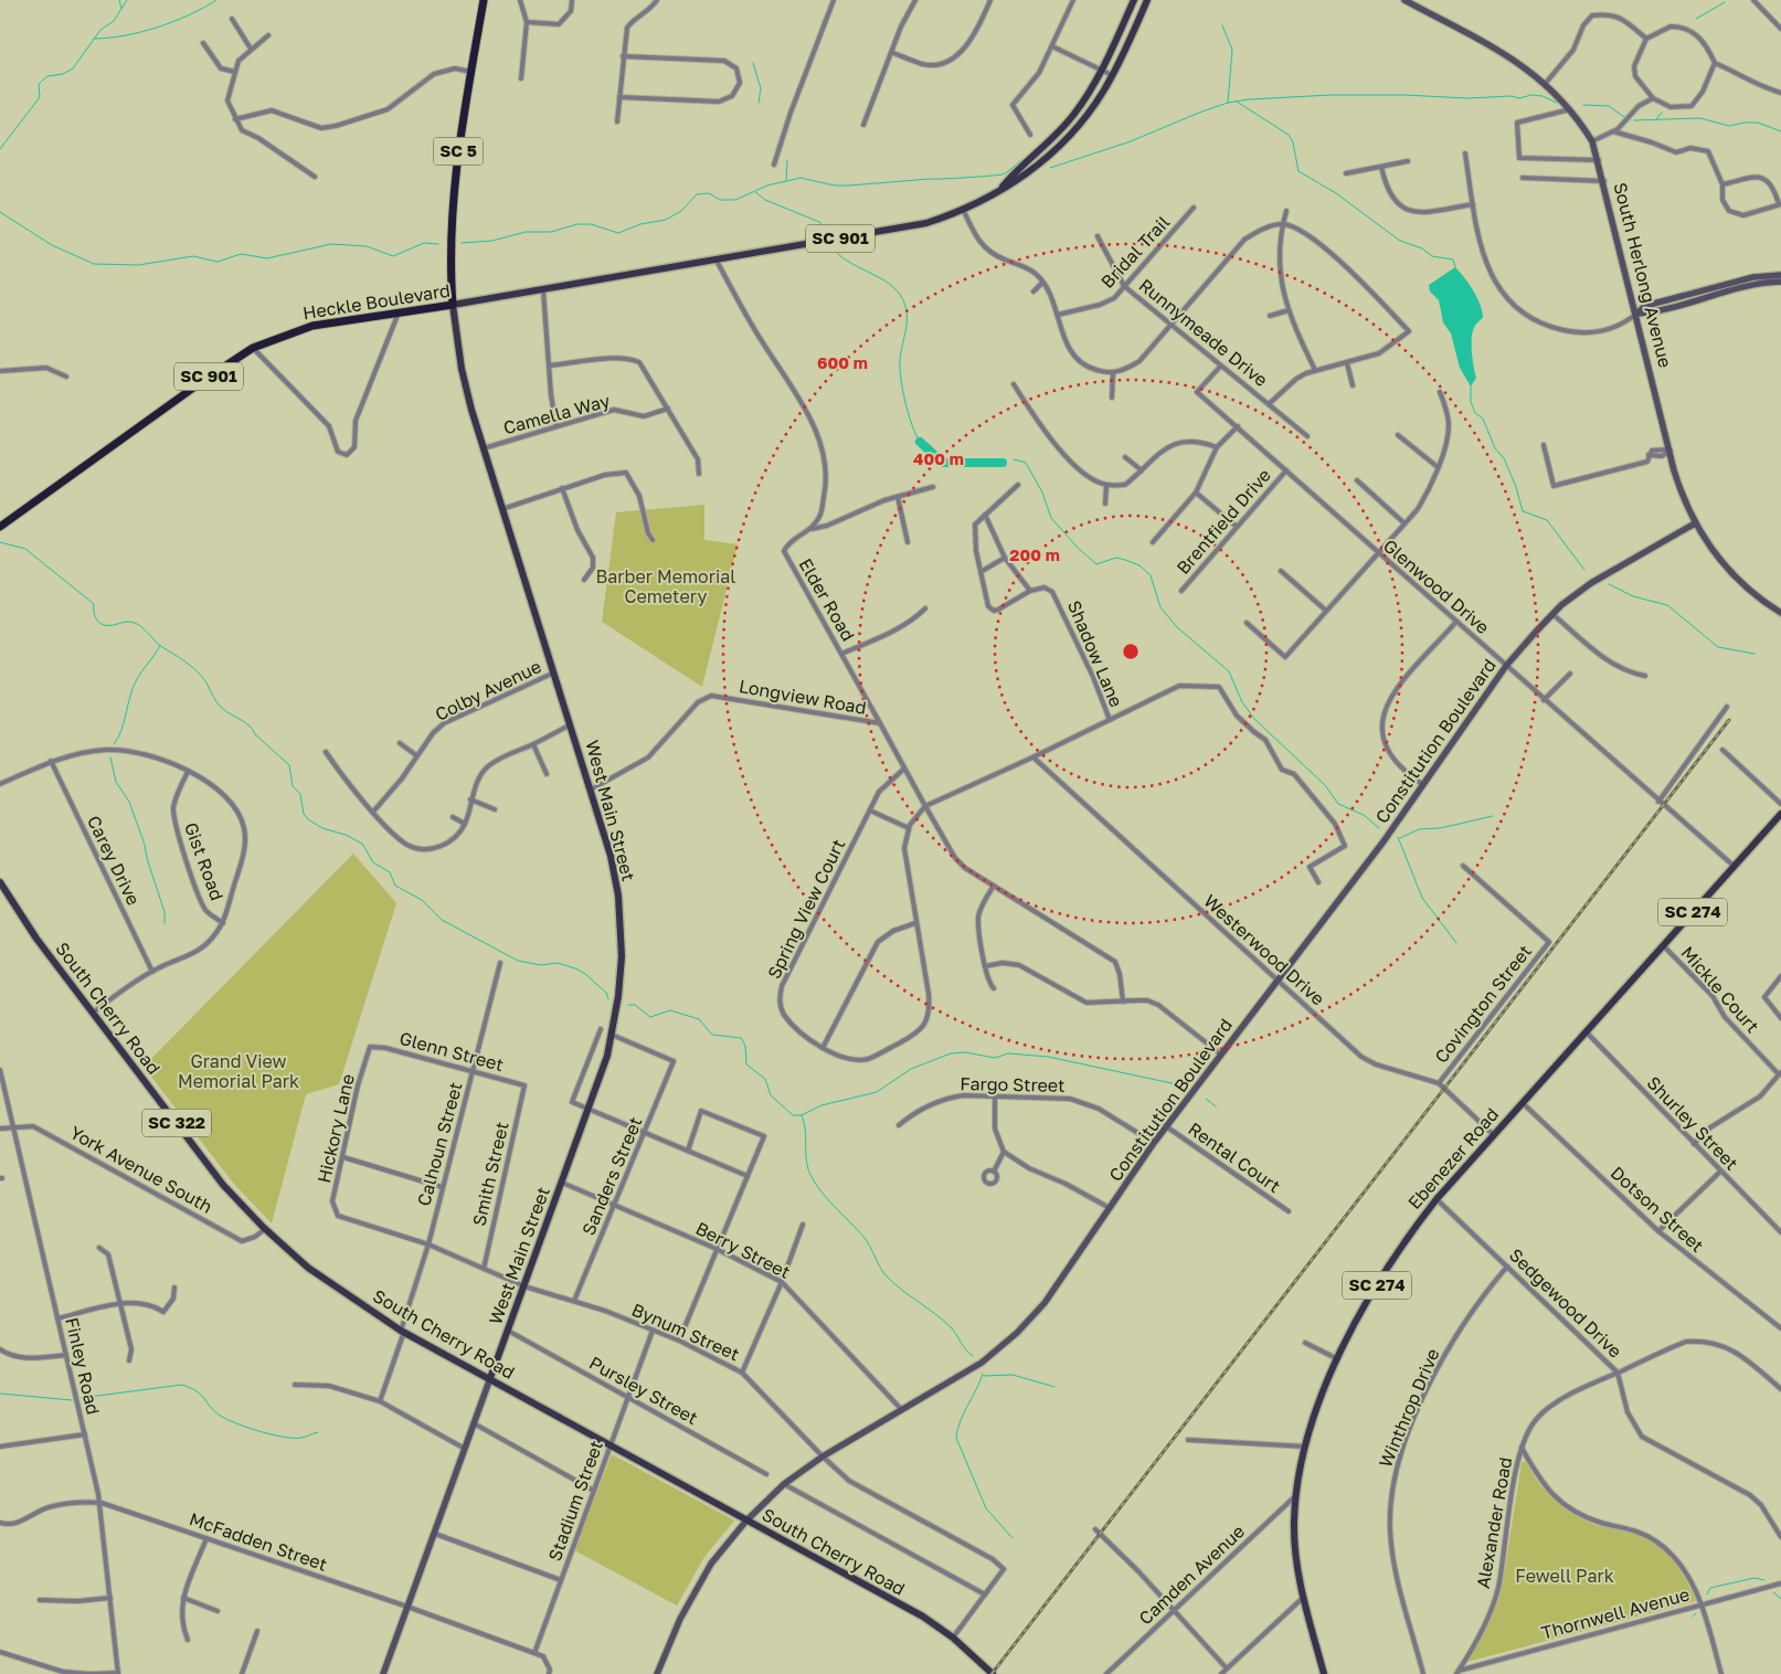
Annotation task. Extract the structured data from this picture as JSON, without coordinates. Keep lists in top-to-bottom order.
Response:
{
  "streets": {
    "highway": [
      "SC 5",
      "SC 901",
      "Heckle Boulevard",
      "West Main Street"
    ],
    "main road": [
      "SC 274",
      "South Cherry Road",
      "SC 322",
      "Ebenezer Road"
    ],
    "street": [
      "Bridal Trail",
      "South Herlong Avenue",
      "Runnymeade Drive",
      "Camella Way",
      "Brentfield Drive",
      "Glenwood Drive",
      "Elder Road",
      "Shadow Lane",
      "Colby Avenue",
      "Longview Road",
      "Constitution Boulevard",
      "Carey Drive",
      "Gist Road",
      "Spring View Court",
      "Westerwood Drive",
      "Mickle Court",
      "Covington Street",
      "Glenn Street",
      "Fargo Street",
      "Shurley Street",
      "Hickory Lane",
      "Calhoun Street",
      "Rental Court",
      "York Avenue South",
      "Smith Street",
      "Sanders Street",
      "Dotson Street",
      "Berry Street",
      "Sedgewood Drive",
      "Bynum Street",
      "Finley Road",
      "Pursley Street",
      "Winthrop Drive",
      "Stadium Street",
      "Alexander Road",
      "McFadden Street",
      "Camden Avenue",
      "Thornwell Avenue"
    ]
  },
  "crossings": [
    ["SC 901", "Heckle Boulevard"],
    ["SC 901", "Elder Road"],
    ["Bridal Trail", "Runnymeade Drive"],
    ["South Herlong Avenue", "Constitution Boulevard"],
    ["Heckle Boulevard", "Elder Road"],
    ["Heckle Boulevard", "West Main Street"],
    ["Runnymeade Drive", "Glenwood Drive"],
    ["Camella Way", "West Main Street"],
    ["Brentfield Drive", "Glenwood Drive"],
    ["Glenwood Drive", "Constitution Boulevard"],
    ["Glenwood Drive", "Ebenezer Road"],
    ["Elder Road", "Longview Road"],
    ["Colby Avenue", "West Main Street"],
    ["Longview Road", "West Main Street"],
    ["Longview Road", "Spring View Court"],
    ["Constitution Boulevard", "Westerwood Drive"],
    ["Constitution Boulevard", "South Cherry Road"],
    ["Constitution Boulevard", "Fargo Street"],
    ["Constitution Boulevard", "Rental Court"],
    ["Constitution Boulevard", "Berry Street"],
    ["Constitution Boulevard", "Bynum Street"],
    ["West Main Street", "South Cherry Road"],
    ["West Main Street", "Sanders Street"],
    ["West Main Street", "Berry Street"],
    ["West Main Street", "Bynum Street"],
    ["West Main Street", "Pursley Street"],
    ["West Main Street", "McFadden Street"],
    ["SC 274", "Ebenezer Road"],
    ["Westerwood Drive", "Covington Street"],
    ["Westerwood Drive", "Ebenezer Road"],
    ["Mickle Court", "Ebenezer Road"],
    ["South Cherry Road", "Calhoun Street"],
    ["South Cherry Road", "York Avenue South"],
    ["South Cherry Road", "Stadium Street"],
    ["Glenn Street", "Hickory Lane"],
    ["Glenn Street", "Calhoun Street"],
    ["Glenn Street", "Smith Street"],
    ["Shurley Street", "Ebenezer Road"],
    ["Hickory Lane", "Bynum Street"],
    ["Calhoun Street", "Bynum Street"],
    ["Ebenezer Road", "Dotson Street"],
    ["Ebenezer Road", "Sedgewood Drive"],
    ["Ebenezer Road", "Camden Avenue"],
    ["York Avenue South", "Finley Road"],
    ["Smith Street", "Bynum Street"],
    ["Sanders Street", "Berry Street"],
    ["Sanders Street", "Bynum Street"],
    ["Sedgewood Drive", "Winthrop Drive"],
    ["Sedgewood Drive", "Alexander Road"],
    ["Bynum Street", "Stadium Street"],
    ["Finley Road", "McFadden Street"],
    ["Pursley Street", "Stadium Street"],
    ["Stadium Street", "McFadden Street"],
    ["Alexander Road", "Thornwell Avenue"]
  ],
  "parks": ["Barber Memorial Cemetery", "Grand View Memorial Park", "Fewell Park"],
  "rings": ["600 m", "400 m", "200 m"]
}
